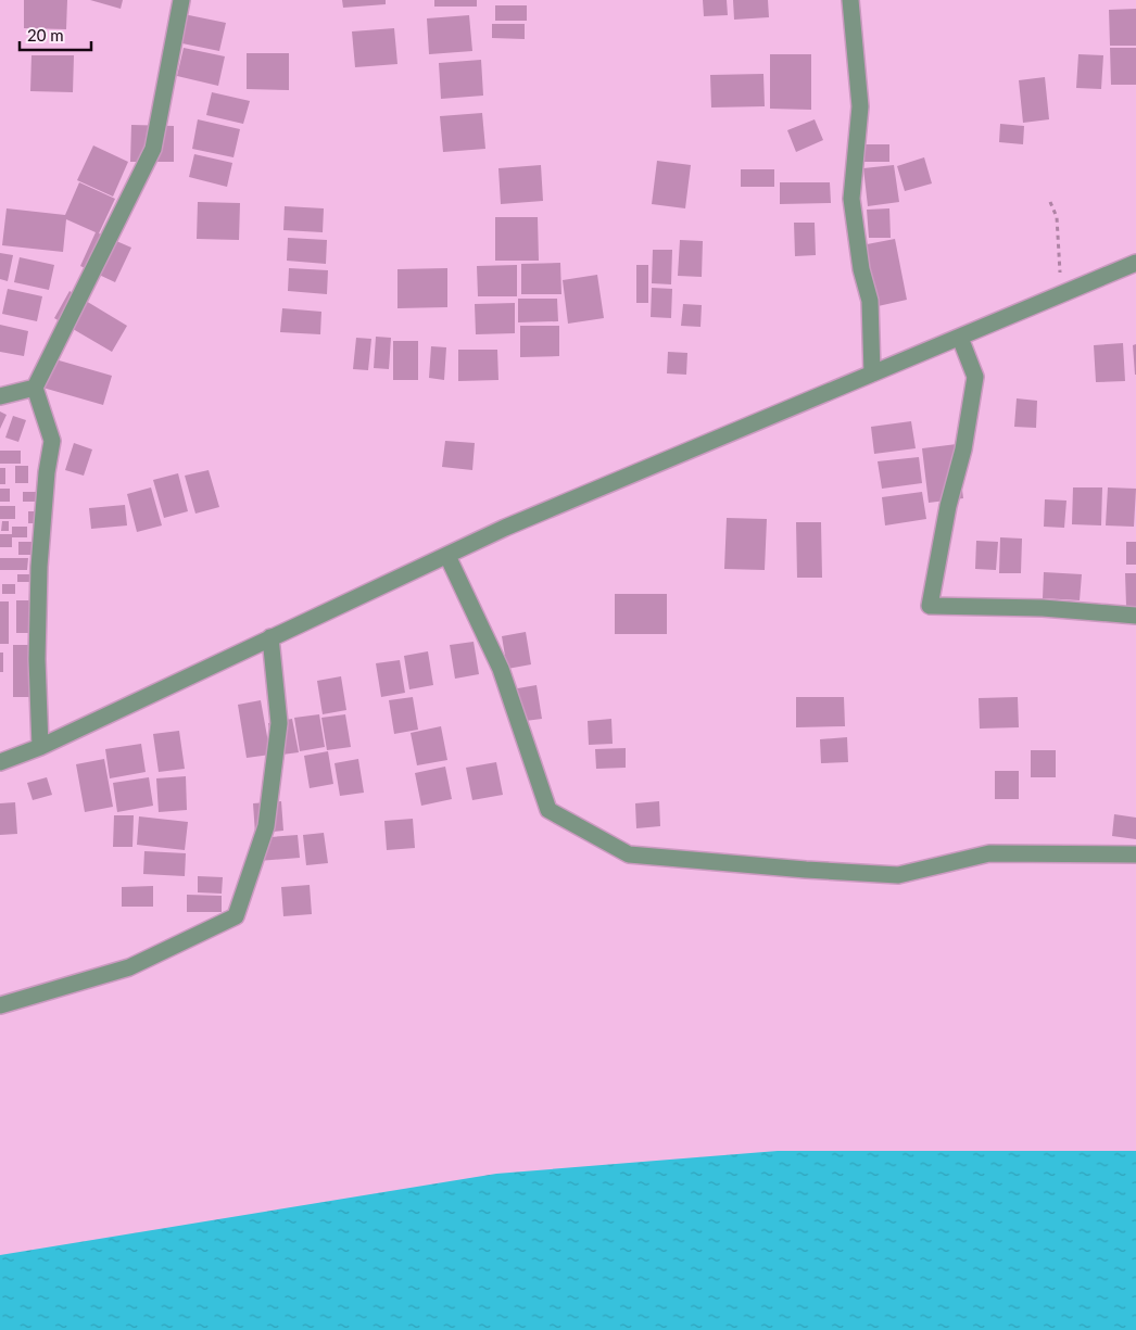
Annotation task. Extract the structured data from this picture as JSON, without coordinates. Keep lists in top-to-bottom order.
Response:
{
  "scale_bar": "20 m"
}
